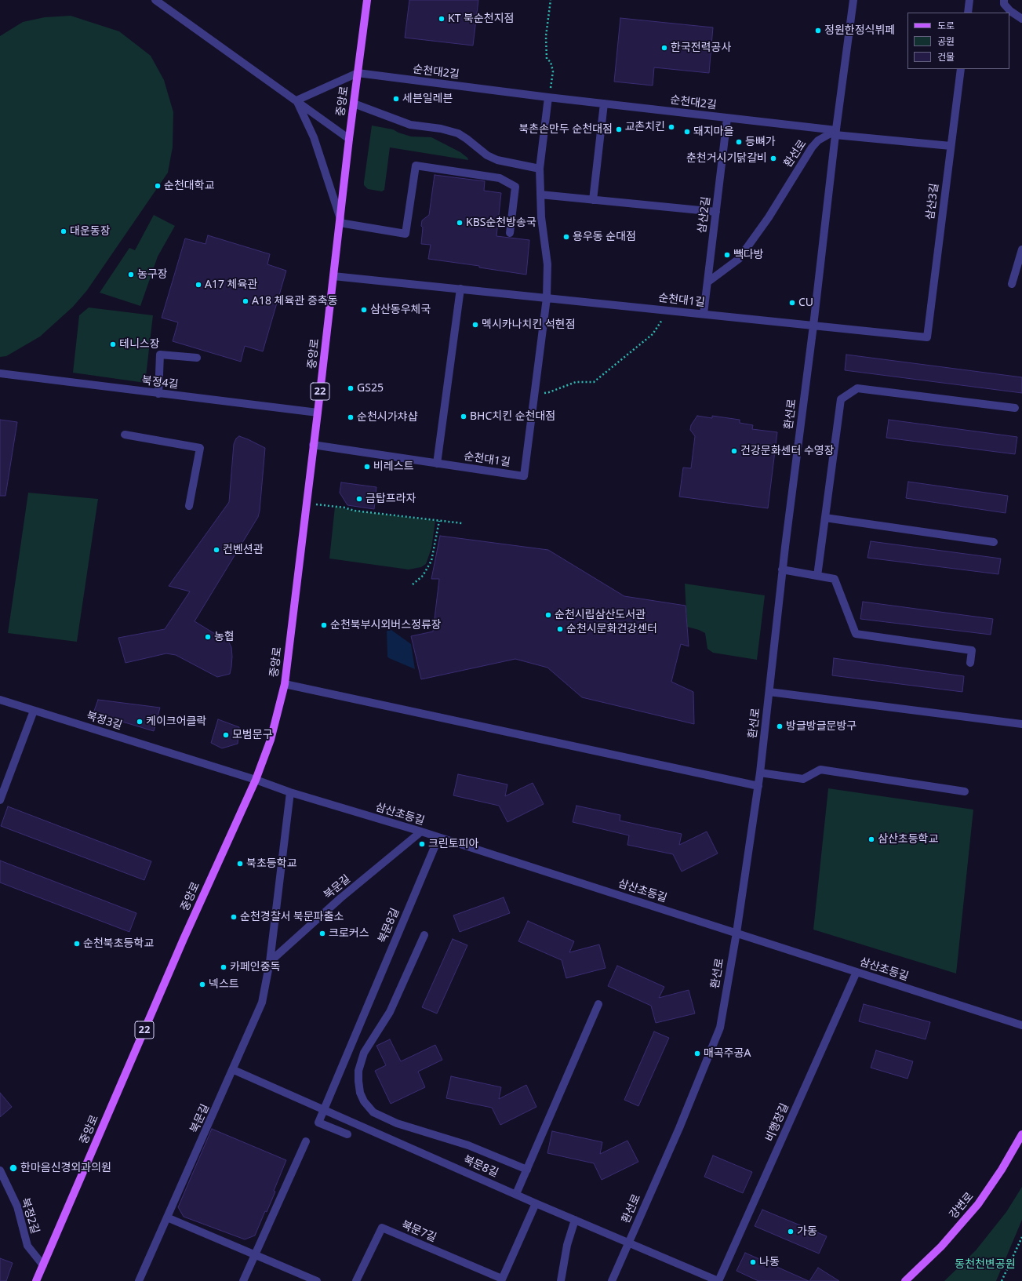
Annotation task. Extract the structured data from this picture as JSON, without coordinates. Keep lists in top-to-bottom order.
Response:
{
  "streets": {
    "main road": ["중앙로", "22", "강변로"],
    "street": [
      "순천대2길",
      "환선로",
      "삼산3길",
      "삼산2길",
      "순천대1길",
      "북정4길",
      "북정3길",
      "삼산초등길",
      "북문길",
      "북문8길",
      "비행장길",
      "북정2길",
      "북문7길"
    ]
  },
  "crossings": [
    ["순천대2길", "중앙로"],
    ["순천대2길", "환선로"],
    ["순천대2길", "삼산2길"],
    ["중앙로", "순천대1길"],
    ["중앙로", "북정4길"],
    ["중앙로", "북정3길"],
    ["중앙로", "삼산초등길"],
    ["중앙로", "북정2길"],
    ["환선로", "삼산3길"],
    ["환선로", "삼산2길"],
    ["환선로", "순천대1길"],
    ["환선로", "삼산초등길"],
    ["환선로", "북문8길"],
    ["삼산3길", "순천대1길"],
    ["삼산2길", "순천대1길"],
    ["북정3길", "삼산초등길"],
    ["삼산초등길", "북문길"],
    ["삼산초등길", "북문8길"],
    ["삼산초등길", "비행장길"],
    ["북문길", "북문8길"],
    ["북문8길", "북문7길"]
  ],
  "parks": ["동천천변공원"],
  "places": [
    "KT 북순천지점",
    "정원한정식뷔페",
    "한국전력공사",
    "세븐일레븐",
    "교촌치킨",
    "북촌손만두 순천대점",
    "돼지마을",
    "등뼈가",
    "춘천거시기닭갈비",
    "순천대학교",
    "KBS순천방송국",
    "대운동장",
    "용우동 순대점",
    "빽다방",
    "농구장",
    "A17 체육관",
    "A18 체육관 증축동",
    "CU",
    "삼산동우체국",
    "멕시카나치킨 석현점",
    "테니스장",
    "GS25",
    "BHC치킨 순천대점",
    "순천시가챠샵",
    "건강문화센터 수영장",
    "비레스트",
    "금탑프라자",
    "컨벤션관",
    "순천시립삼산도서관",
    "순천북부시외버스정류장",
    "순천시문화건강센터",
    "농협",
    "케이크어클락",
    "방글방글문방구",
    "모범문구",
    "삼산초등학교",
    "크린토피아",
    "북초등학교",
    "순천경찰서 북문파출소",
    "크로커스",
    "순천북초등학교",
    "카페인중독",
    "넥스트",
    "매곡주공A",
    "한마음신경외과의원",
    "가동",
    "나동"
  ],
  "legend": ["도로", "공원", "건물"]
}
